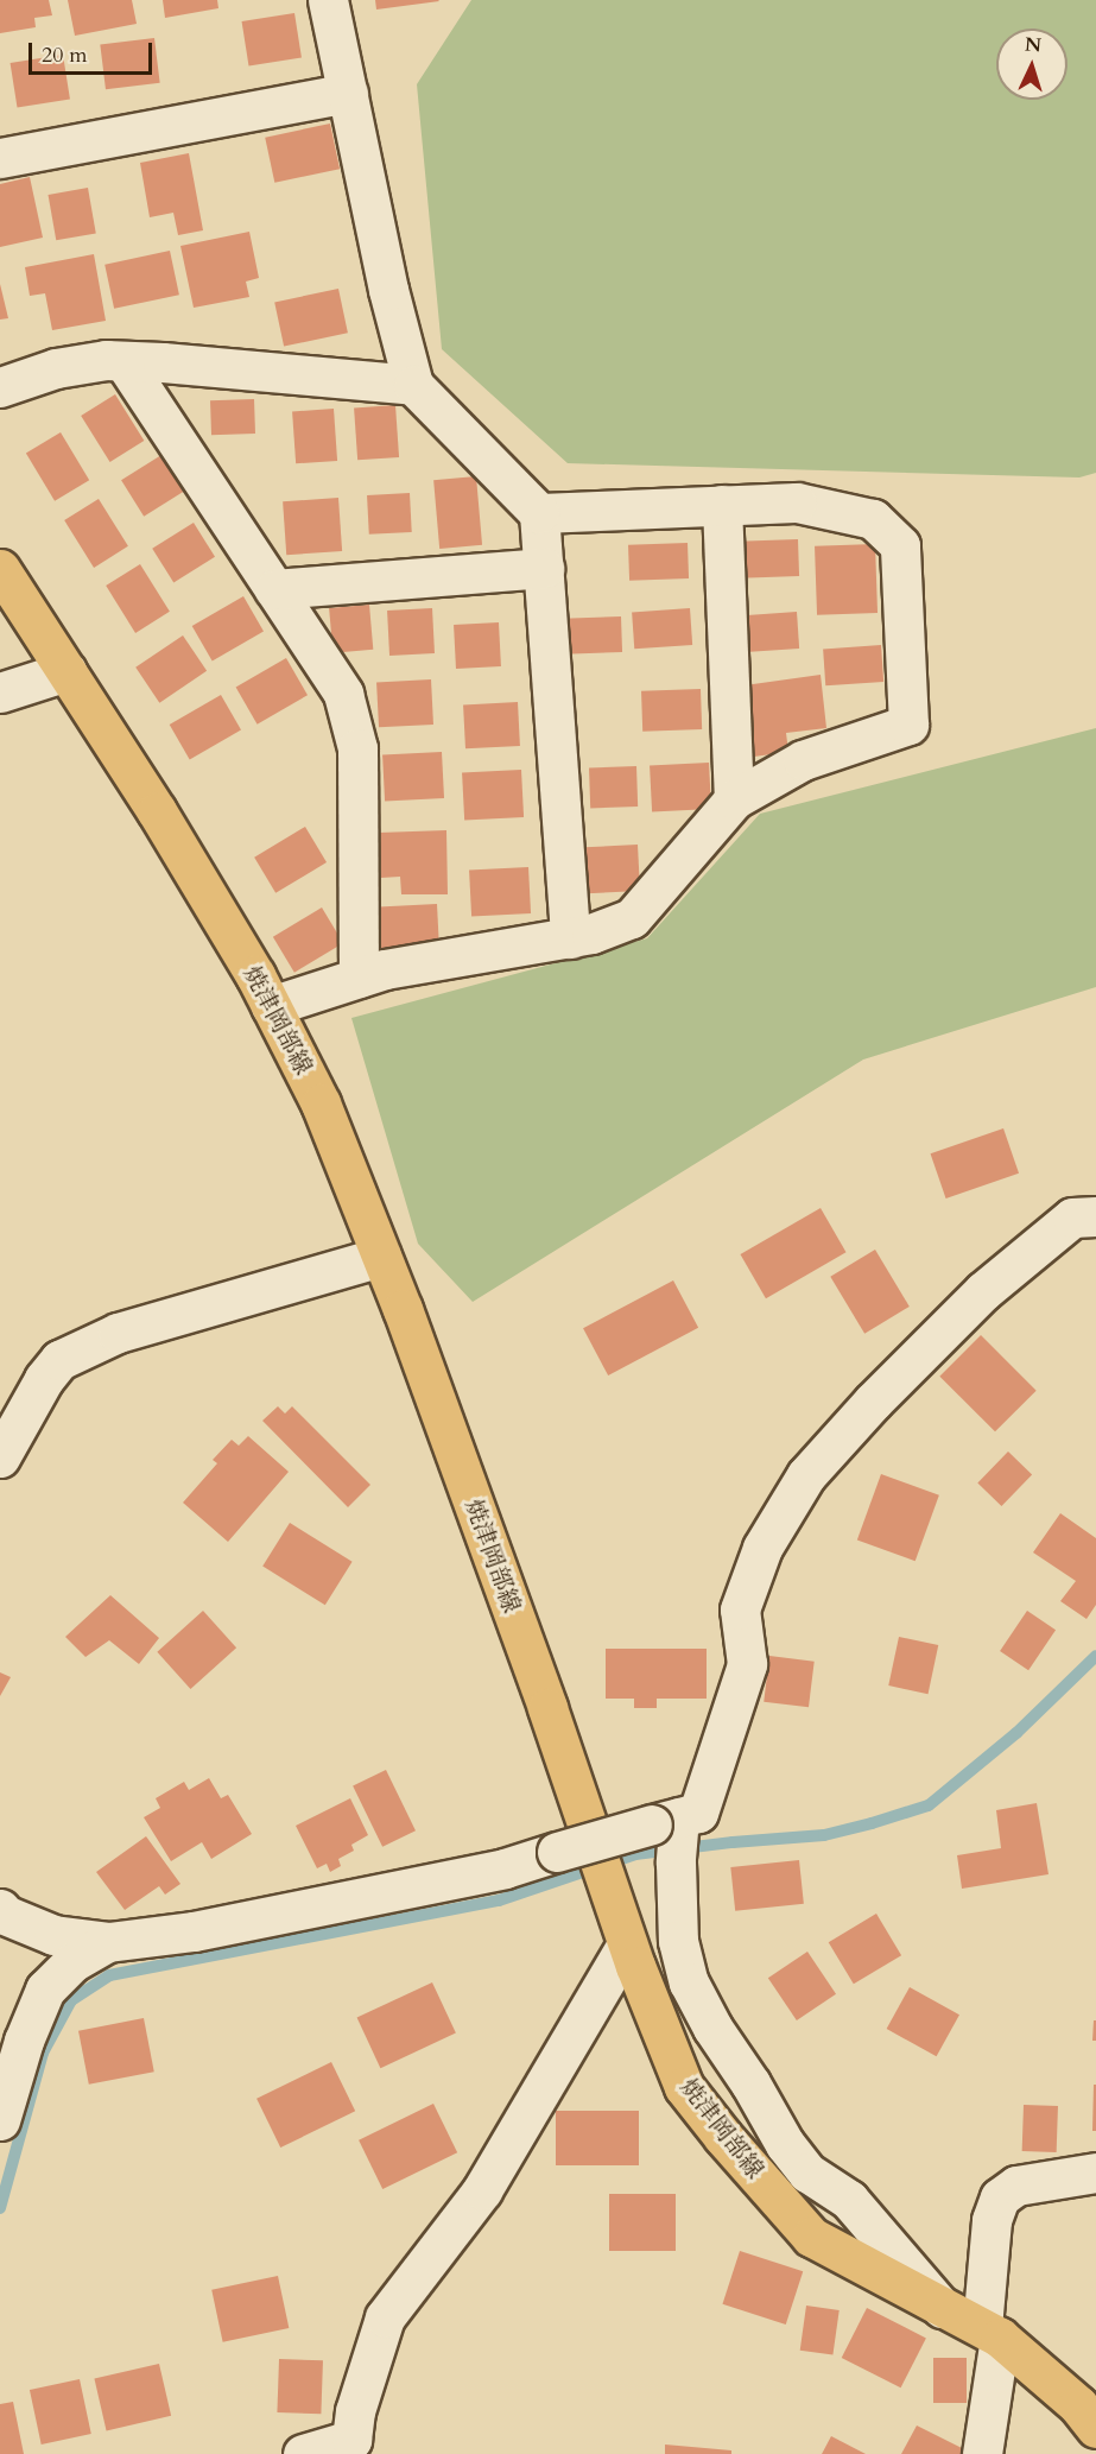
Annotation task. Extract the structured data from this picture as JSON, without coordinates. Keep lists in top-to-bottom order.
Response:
{
  "streets": {
    "main road": ["焼津岡部線"]
  },
  "scale_bar": "20 m",
  "north": "top"
}
